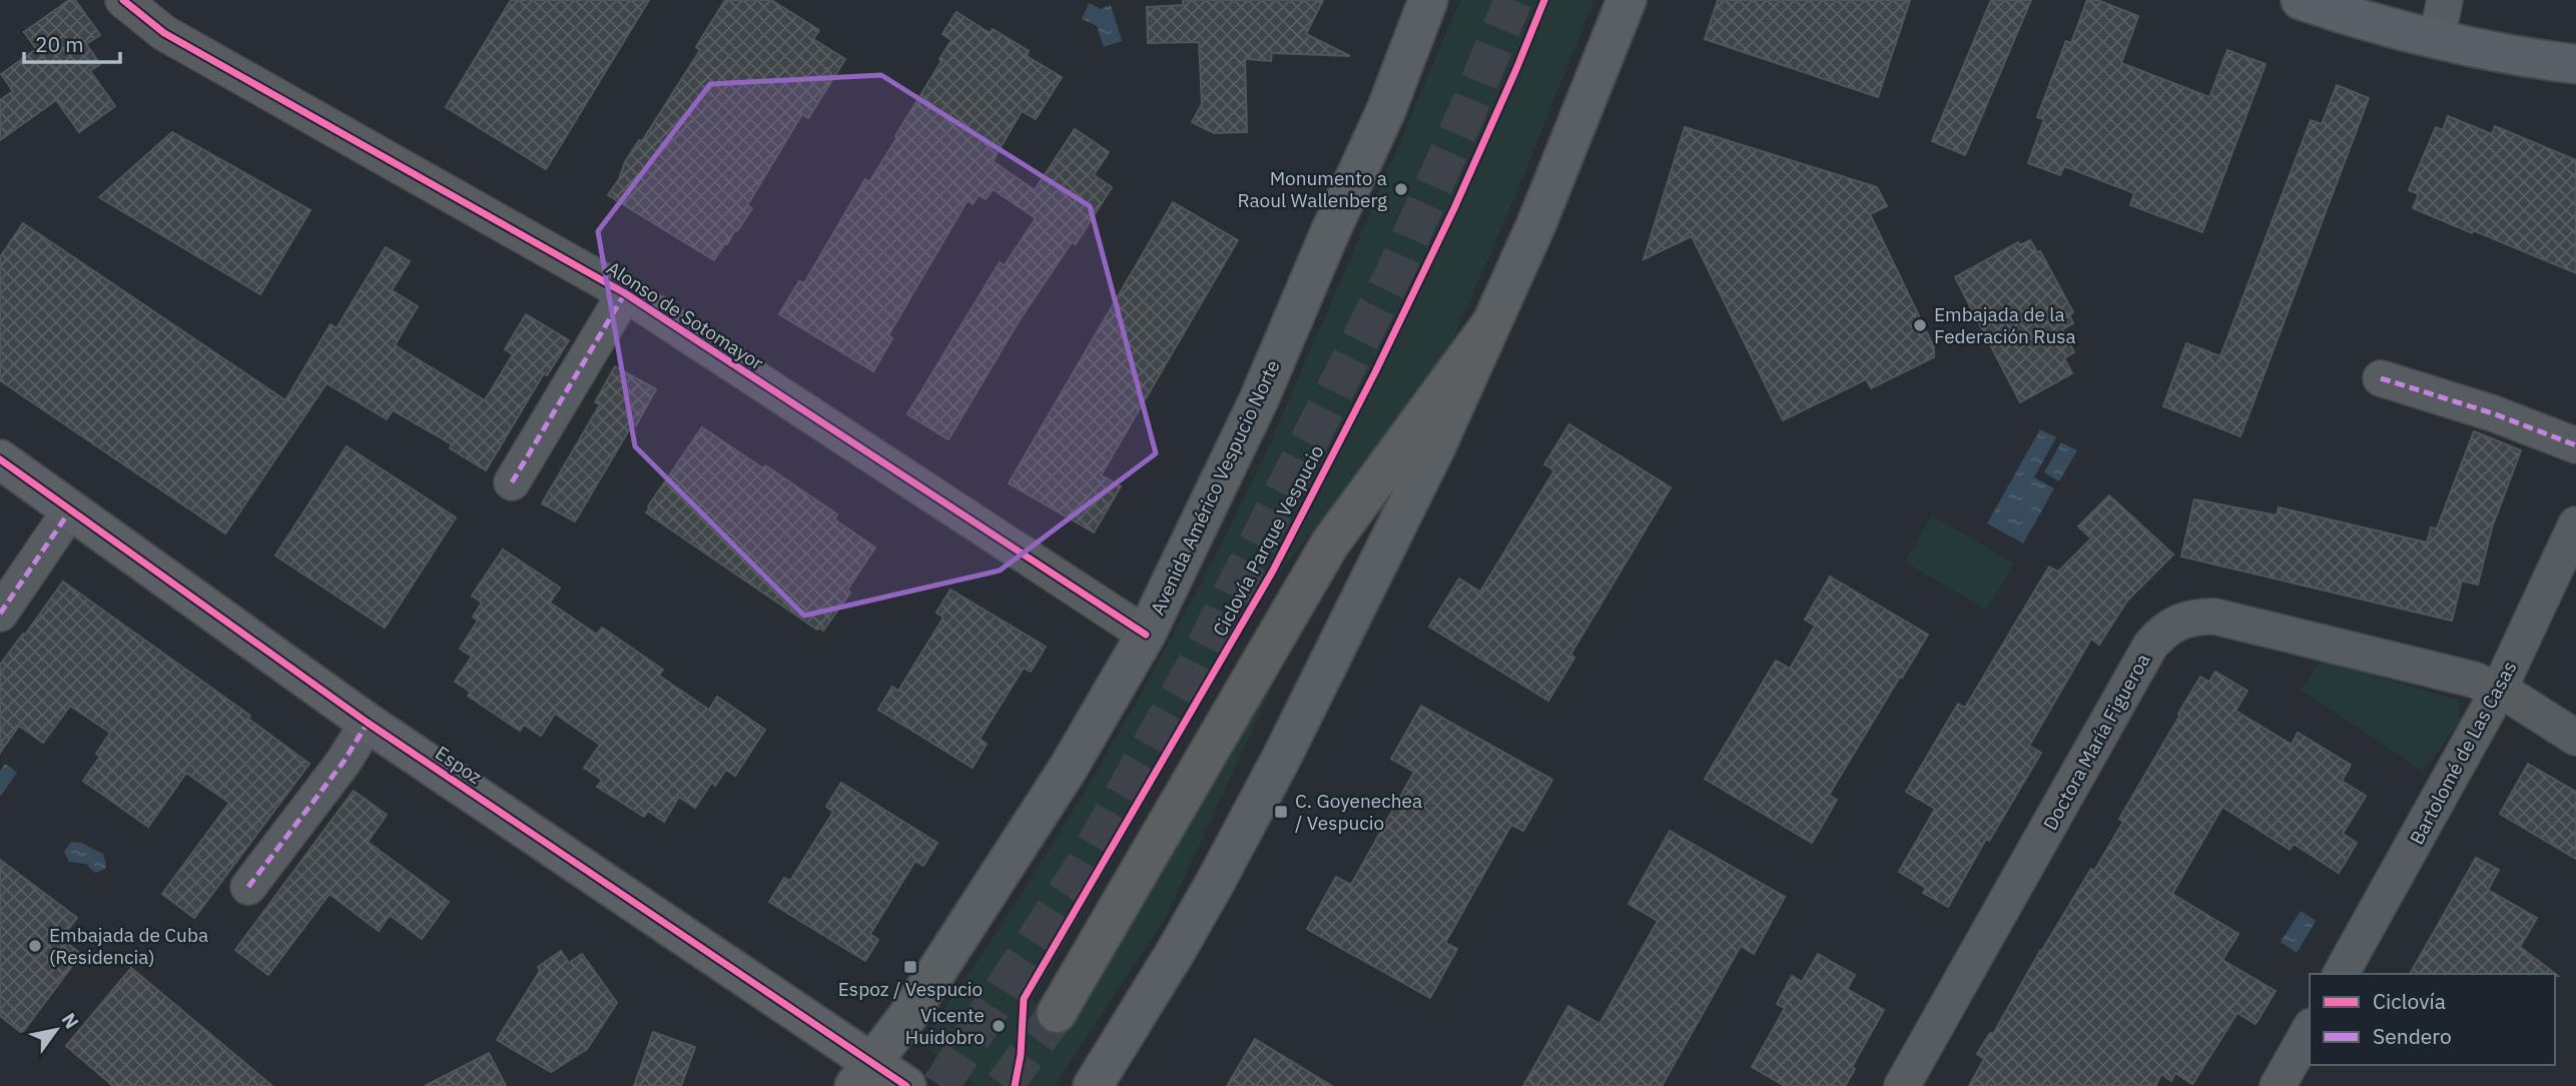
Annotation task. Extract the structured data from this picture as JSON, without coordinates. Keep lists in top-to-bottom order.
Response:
{
  "streets": {
    "main road": ["Avenida Américo Vespucio Norte"],
    "street": [
      "Alonso de Sotomayor",
      "Doctora María Figueroa",
      "Bartolomé de Las Casas",
      "Espoz"
    ],
    "cycle path": ["Ciclovía Parque Vespucio"]
  },
  "crossings": [
    ["Alonso de Sotomayor", "Avenida Américo Vespucio Norte"],
    ["Avenida Américo Vespucio Norte", "Espoz"],
    ["Doctora María Figueroa", "Bartolomé de Las Casas"]
  ],
  "places": {
    "other": [
      "Monumento a Raoul Wallenberg",
      "Embajada de la Federación Rusa",
      "Embajada de Cuba (Residencia)",
      "Vicente Huidobro"
    ],
    "transit": ["C. Goyenechea / Vespucio", "Espoz / Vespucio"]
  },
  "legend": ["Ciclovía", "Sendero"],
  "scale_bar": "20 m",
  "north": "top right"
}
